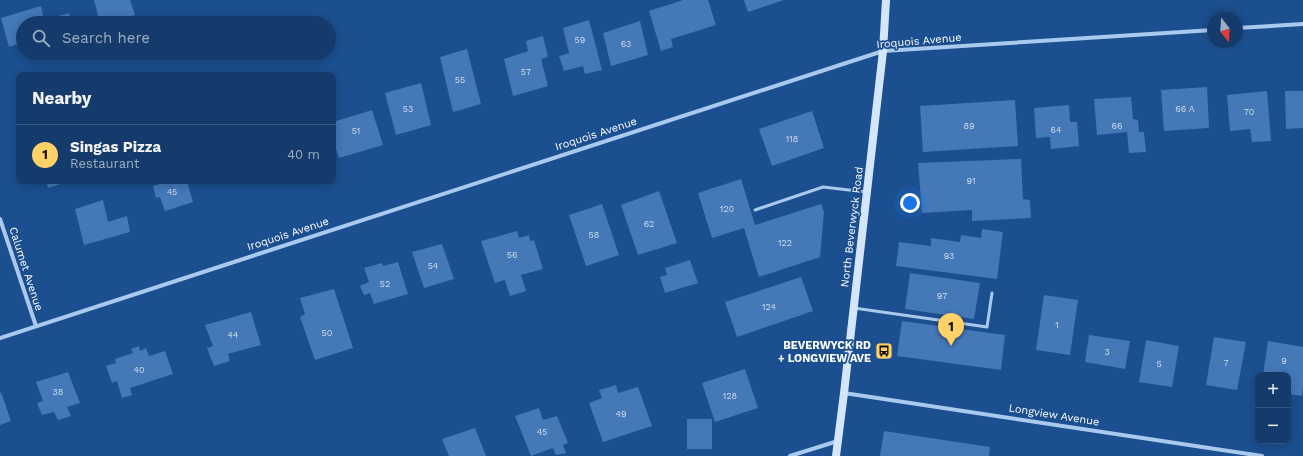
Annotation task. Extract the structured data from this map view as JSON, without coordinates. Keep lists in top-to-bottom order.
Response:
{
  "streets": {
    "street": [
      "Iroquois Avenue",
      "North Beverwyck Road",
      "Calumet Avenue",
      "Longview Avenue"
    ]
  },
  "crossings": [
    ["Iroquois Avenue", "North Beverwyck Road"],
    ["Iroquois Avenue", "Calumet Avenue"],
    ["North Beverwyck Road", "Longview Avenue"]
  ],
  "places": {
    "bus stop": ["BEVERWYCK RD + LONGVIEW AVE"]
  },
  "house_numbers": [
    "59",
    "63",
    "57",
    "55",
    "53",
    "66 A",
    "70",
    "89",
    "66",
    "64",
    "51",
    "118",
    "91",
    "45",
    "120",
    "62",
    "58",
    "122",
    "56",
    "93",
    "54",
    "52",
    "97",
    "124",
    "1",
    "50",
    "44",
    "3",
    "9",
    "7",
    "5",
    "40",
    "38",
    "128",
    "49",
    "45"
  ],
  "north": "bottom",
  "page": {
    "search": "Search here",
    "heading": "Nearby",
    "list": [
      {
        "mark": "1",
        "name": "Singas Pizza",
        "note": "Restaurant",
        "value": "40 m"
      }
    ],
    "pins": "1",
    "map_buttons": ["+", "−"]
  }
}
